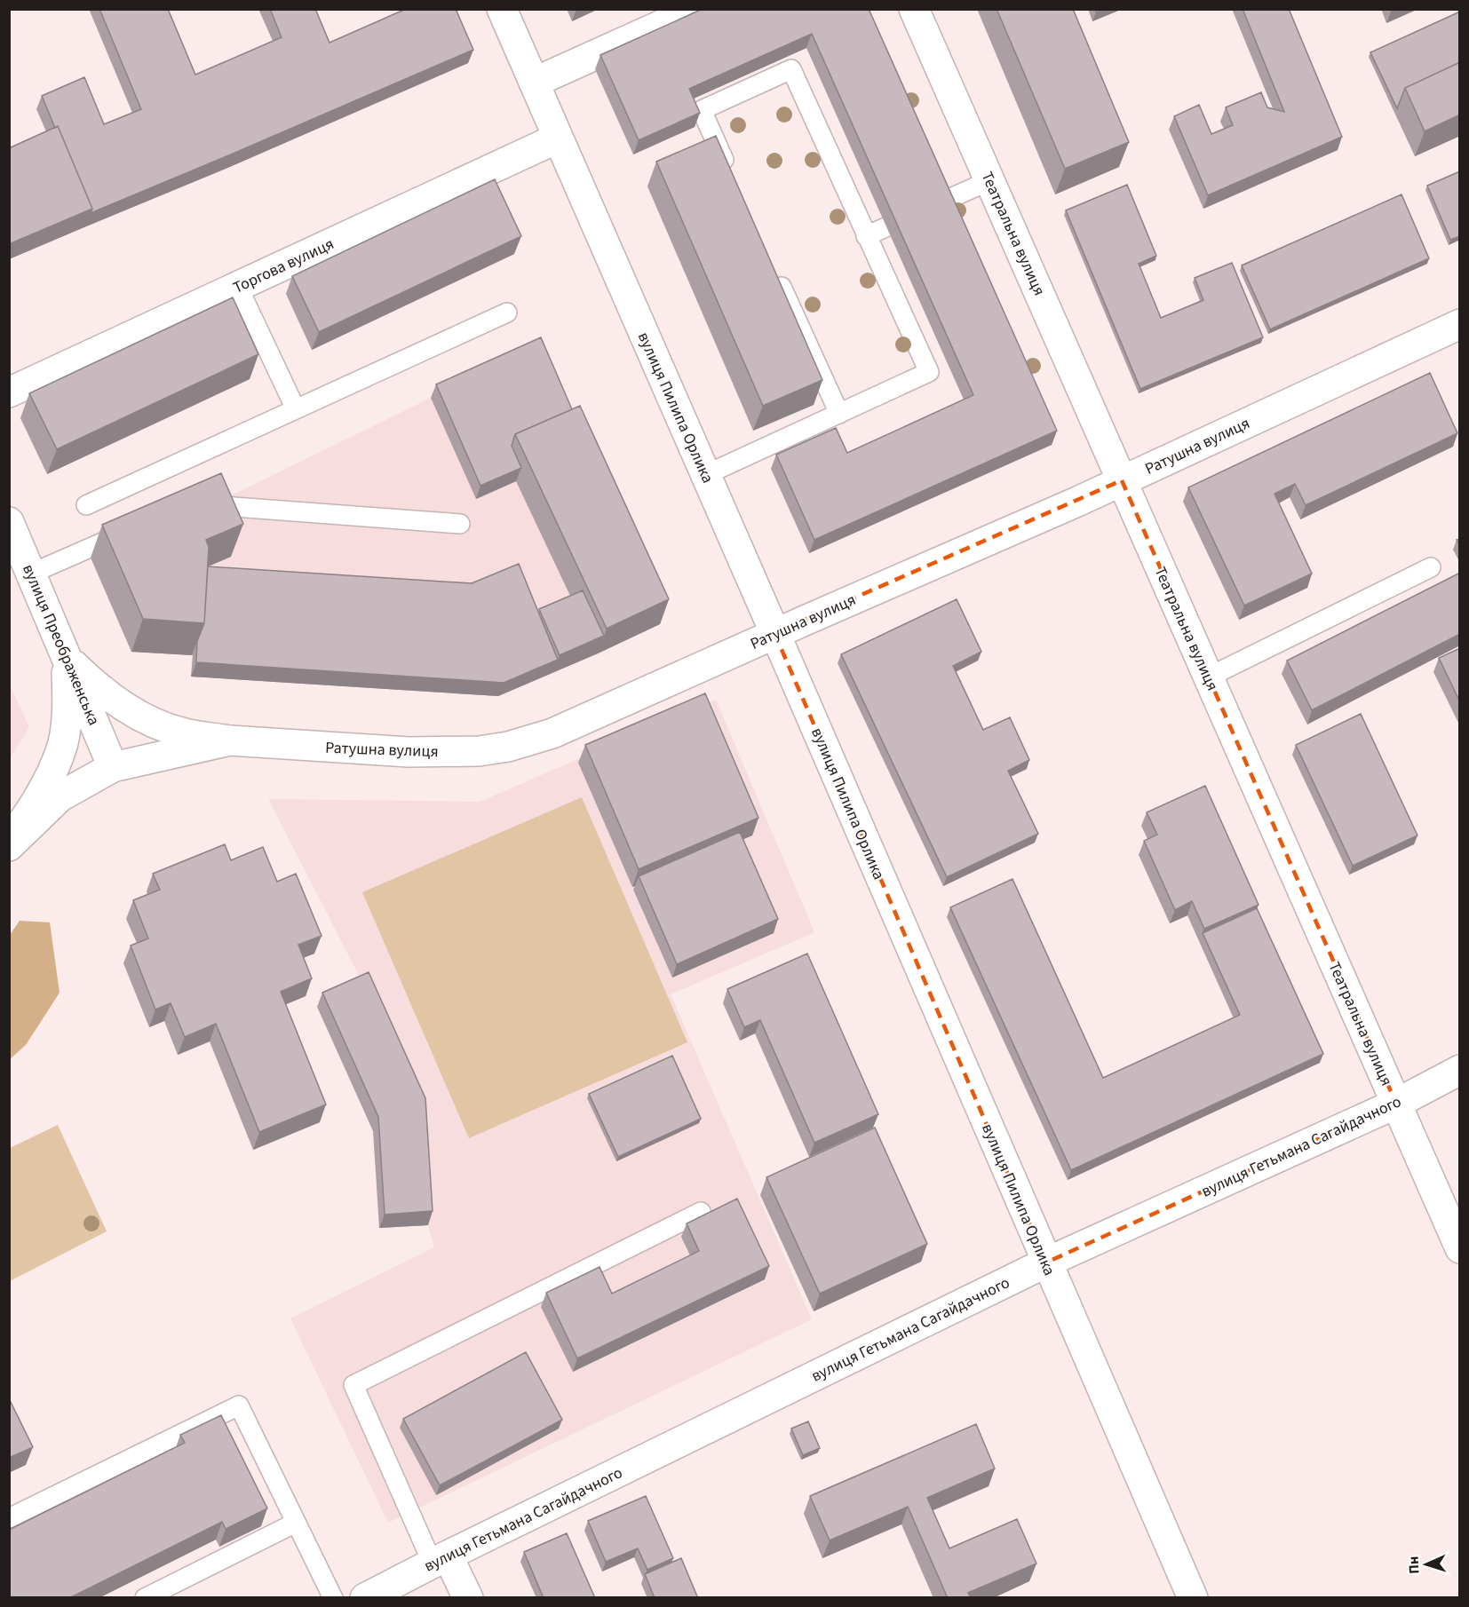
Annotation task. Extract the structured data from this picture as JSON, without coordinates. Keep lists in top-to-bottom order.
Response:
{
  "streets": {
    "street": [
      "Театральна вулиця",
      "Торгова вулиця",
      "вулиця Пилипа Орлика",
      "Ратушна вулиця",
      "вулиця Преображенська",
      "вулиця Гетьмана Сагайдачного"
    ]
  },
  "crossings": [
    ["Театральна вулиця", "Ратушна вулиця"],
    ["Театральна вулиця", "вулиця Гетьмана Сагайдачного"],
    ["Торгова вулиця", "вулиця Пилипа Орлика"],
    ["вулиця Пилипа Орлика", "Ратушна вулиця"],
    ["вулиця Пилипа Орлика", "вулиця Гетьмана Сагайдачного"],
    ["Ратушна вулиця", "вулиця Преображенська"]
  ],
  "north": "left"
}
